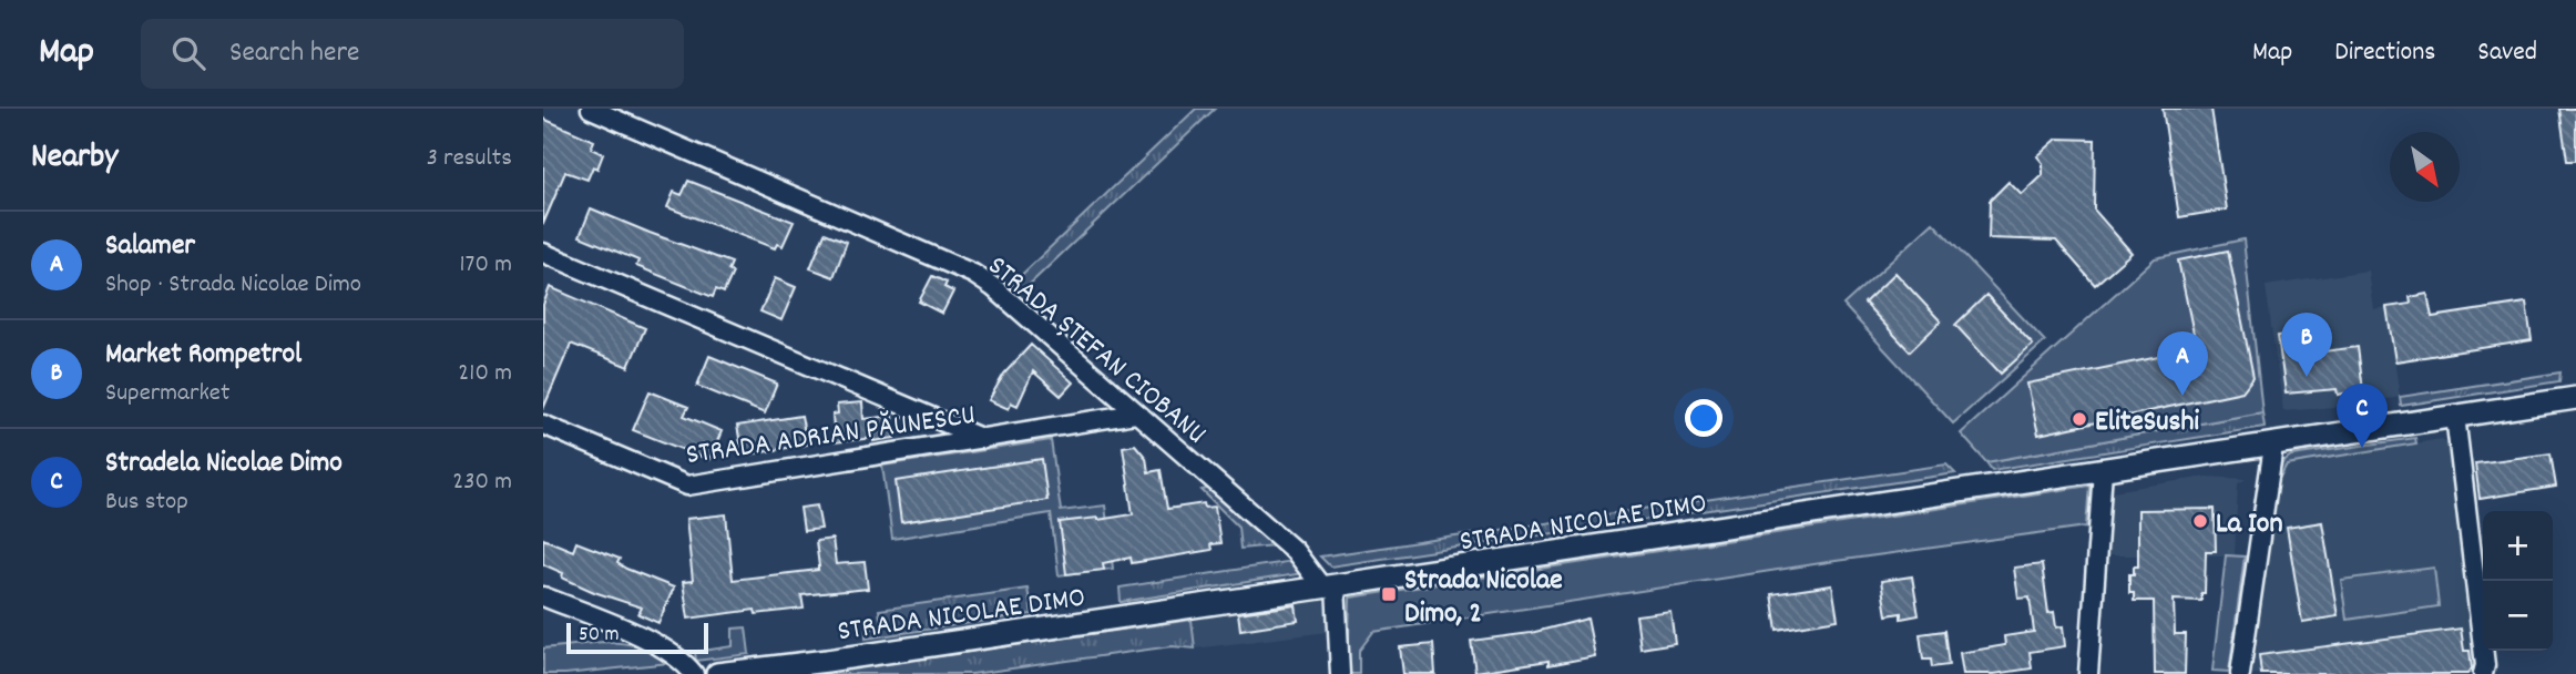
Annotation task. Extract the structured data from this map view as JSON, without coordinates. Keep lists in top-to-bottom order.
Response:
{
  "streets": {
    "street": ["STRADA ȘTEFAN CIOBANU", "STRADA ADRIAN PĂUNESCU", "STRADA NICOLAE DIMO"]
  },
  "crossings": [
    ["STRADA ȘTEFAN CIOBANU", "STRADA ADRIAN PĂUNESCU"],
    ["STRADA ȘTEFAN CIOBANU", "STRADA NICOLAE DIMO"]
  ],
  "places": {
    "other": ["EliteSushi", "La Ion"],
    "transit": ["Strada Nicolae Dimo, 2"]
  },
  "scale_bar": "50 m",
  "north": "bottom right",
  "page": {
    "header": "Map",
    "search": "Search here",
    "nav": ["Map", "Directions", "Saved"],
    "heading": ["Nearby", "3 results"],
    "list": [
      {
        "mark": "A",
        "name": "Salamer",
        "note": "Shop · Strada Nicolae Dimo",
        "value": "170 m"
      },
      {
        "mark": "B",
        "name": "Market Rompetrol",
        "note": "Supermarket",
        "value": "210 m"
      },
      {
        "mark": "C",
        "name": "Stradela Nicolae Dimo",
        "note": "Bus stop",
        "value": "230 m"
      }
    ],
    "pins": ["B", "A", "C"],
    "map_buttons": ["+", "−"],
    "scale": "50 m"
  }
}
